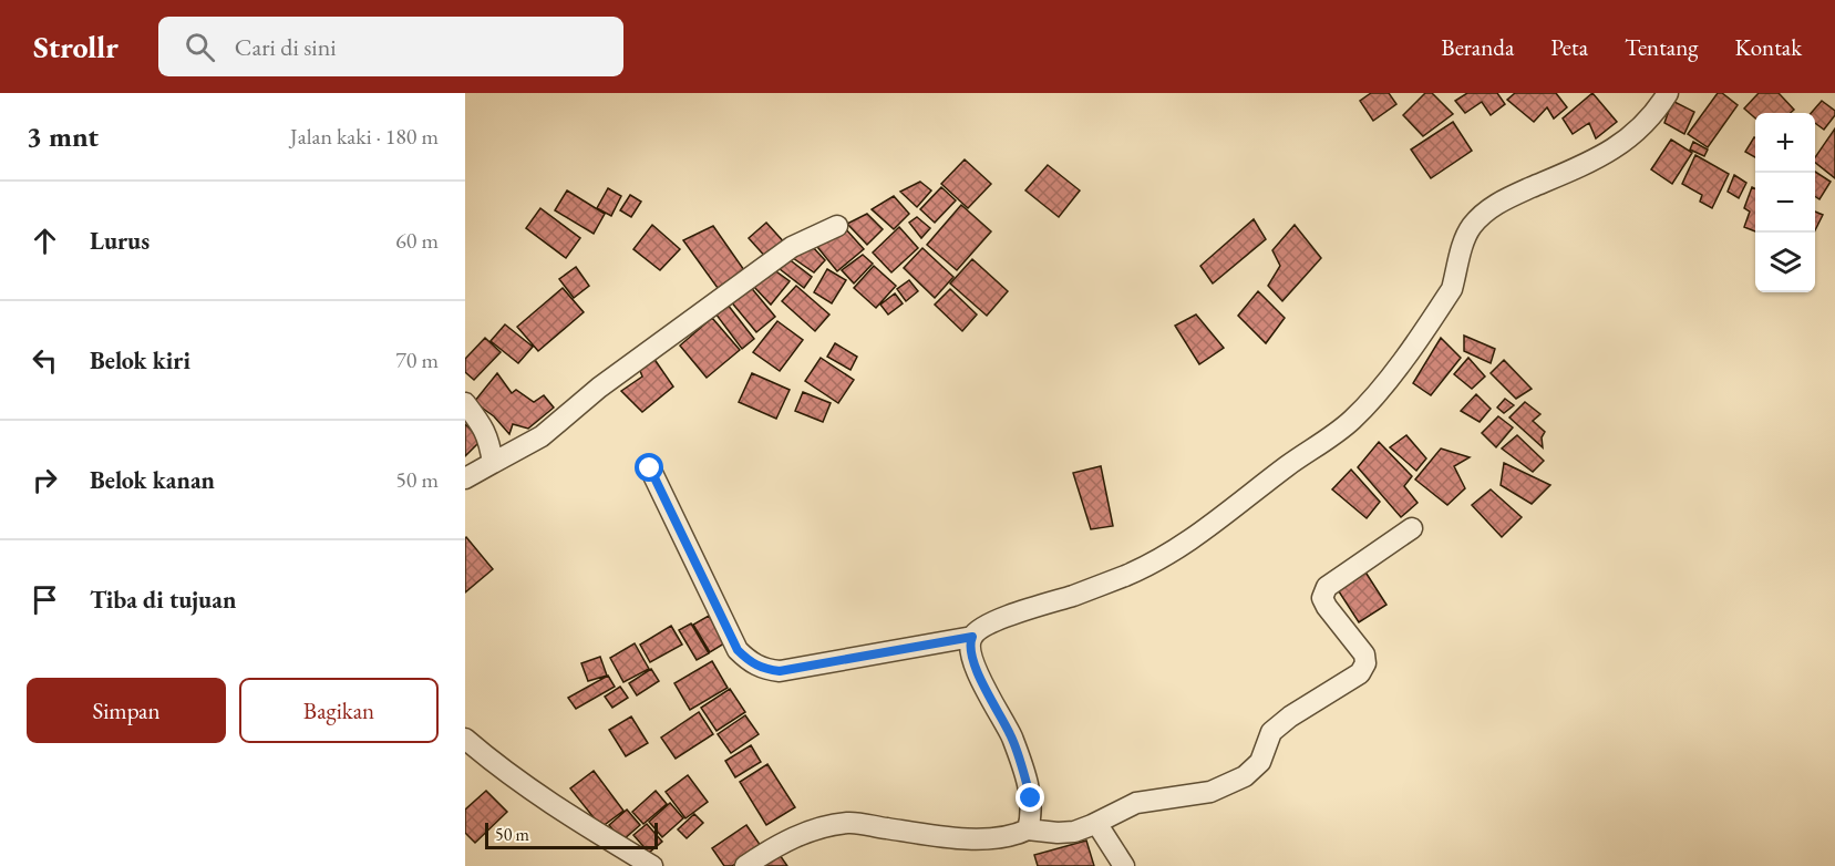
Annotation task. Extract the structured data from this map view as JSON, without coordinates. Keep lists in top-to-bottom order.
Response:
{
  "scale_bar": "50 m",
  "page": {
    "header": "Strollr",
    "search": "Cari di sini",
    "nav": [
      "Beranda",
      "Peta",
      "Tentang",
      "Kontak"
    ],
    "heading": ["3 mnt", "Jalan kaki · 180 m"],
    "map_buttons": ["+", "−"],
    "list": [
      ["Lurus", "60 m"],
      ["Belok kiri", "70 m"],
      ["Belok kanan", "50 m"],
      "Tiba di tujuan"
    ],
    "buttons": ["Simpan", "Bagikan"],
    "scale": "50 m"
  }
}
